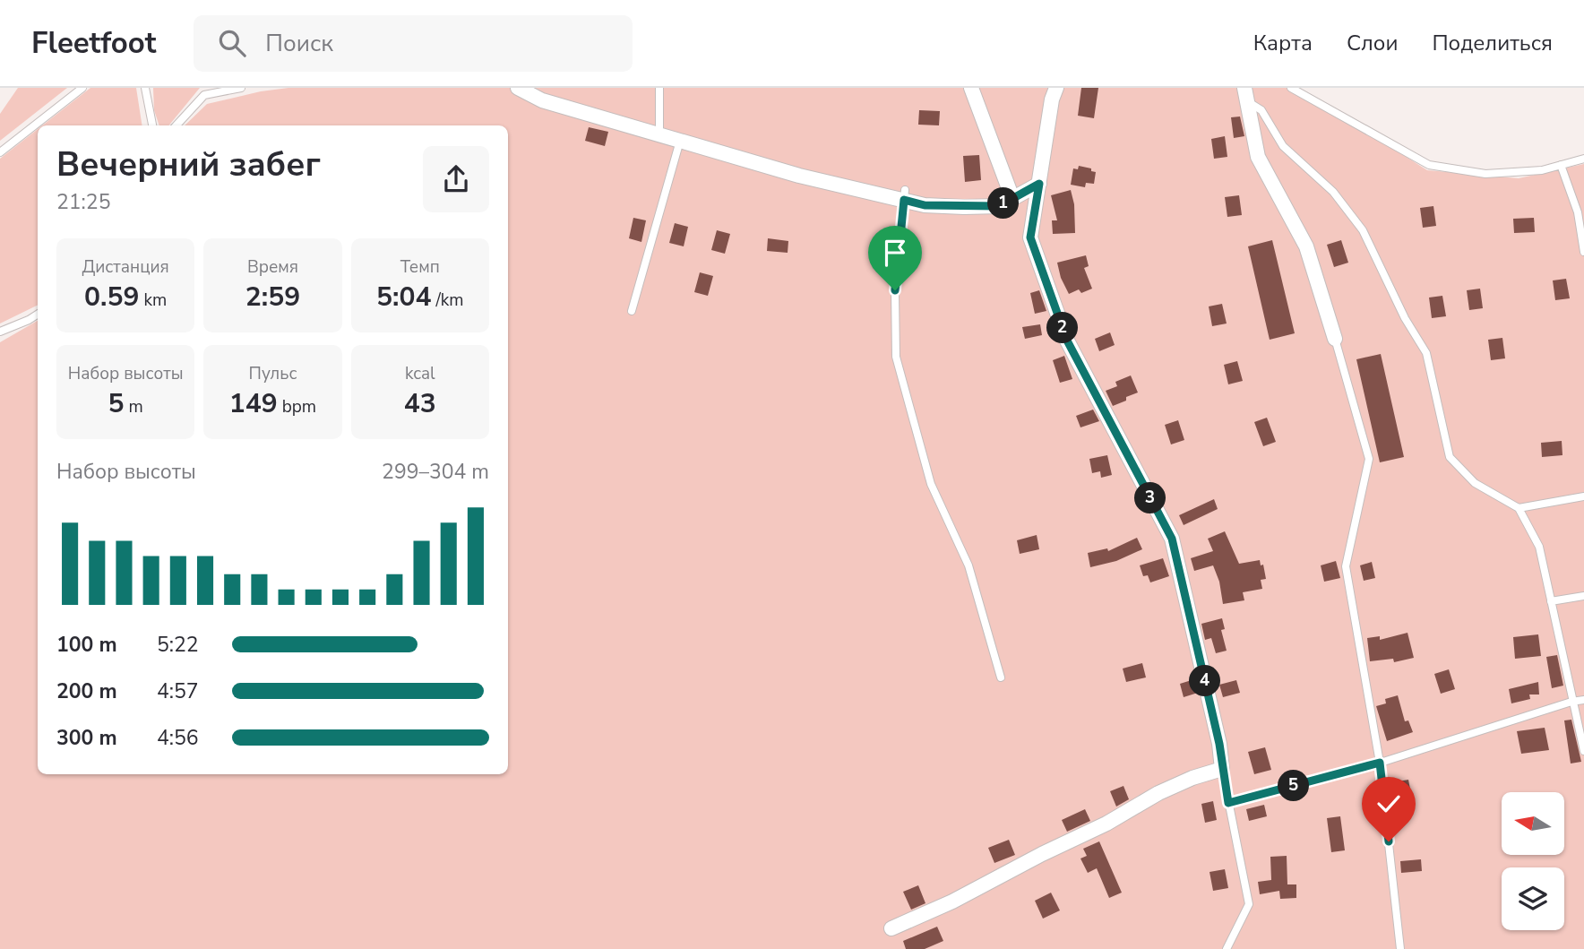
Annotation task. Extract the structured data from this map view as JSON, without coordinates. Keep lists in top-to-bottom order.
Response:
{
  "north": "left",
  "page": {
    "header": "Fleetfoot",
    "search": "Поиск",
    "nav": ["Карта", "Слои", "Поделиться"],
    "heading": ["Вечерний забег", "21:25"],
    "pins": [
      "1",
      "2",
      "3",
      "4",
      "5"
    ],
    "stats": [
      ["Дистанция", "0.59 km"],
      ["Время", "2:59"],
      ["Темп", "5:04 /km"],
      ["Набор высоты", "5 m"],
      ["Пульс", "149 bpm"],
      ["kcal", "43"]
    ],
    "chart": ["Набор высоты", "299–304 m"],
    "list": [
      {
        "name": "100 m",
        "note": "5:22"
      },
      {
        "name": "200 m",
        "note": "4:57"
      },
      {
        "name": "300 m",
        "note": "4:56"
      }
    ]
  }
}
